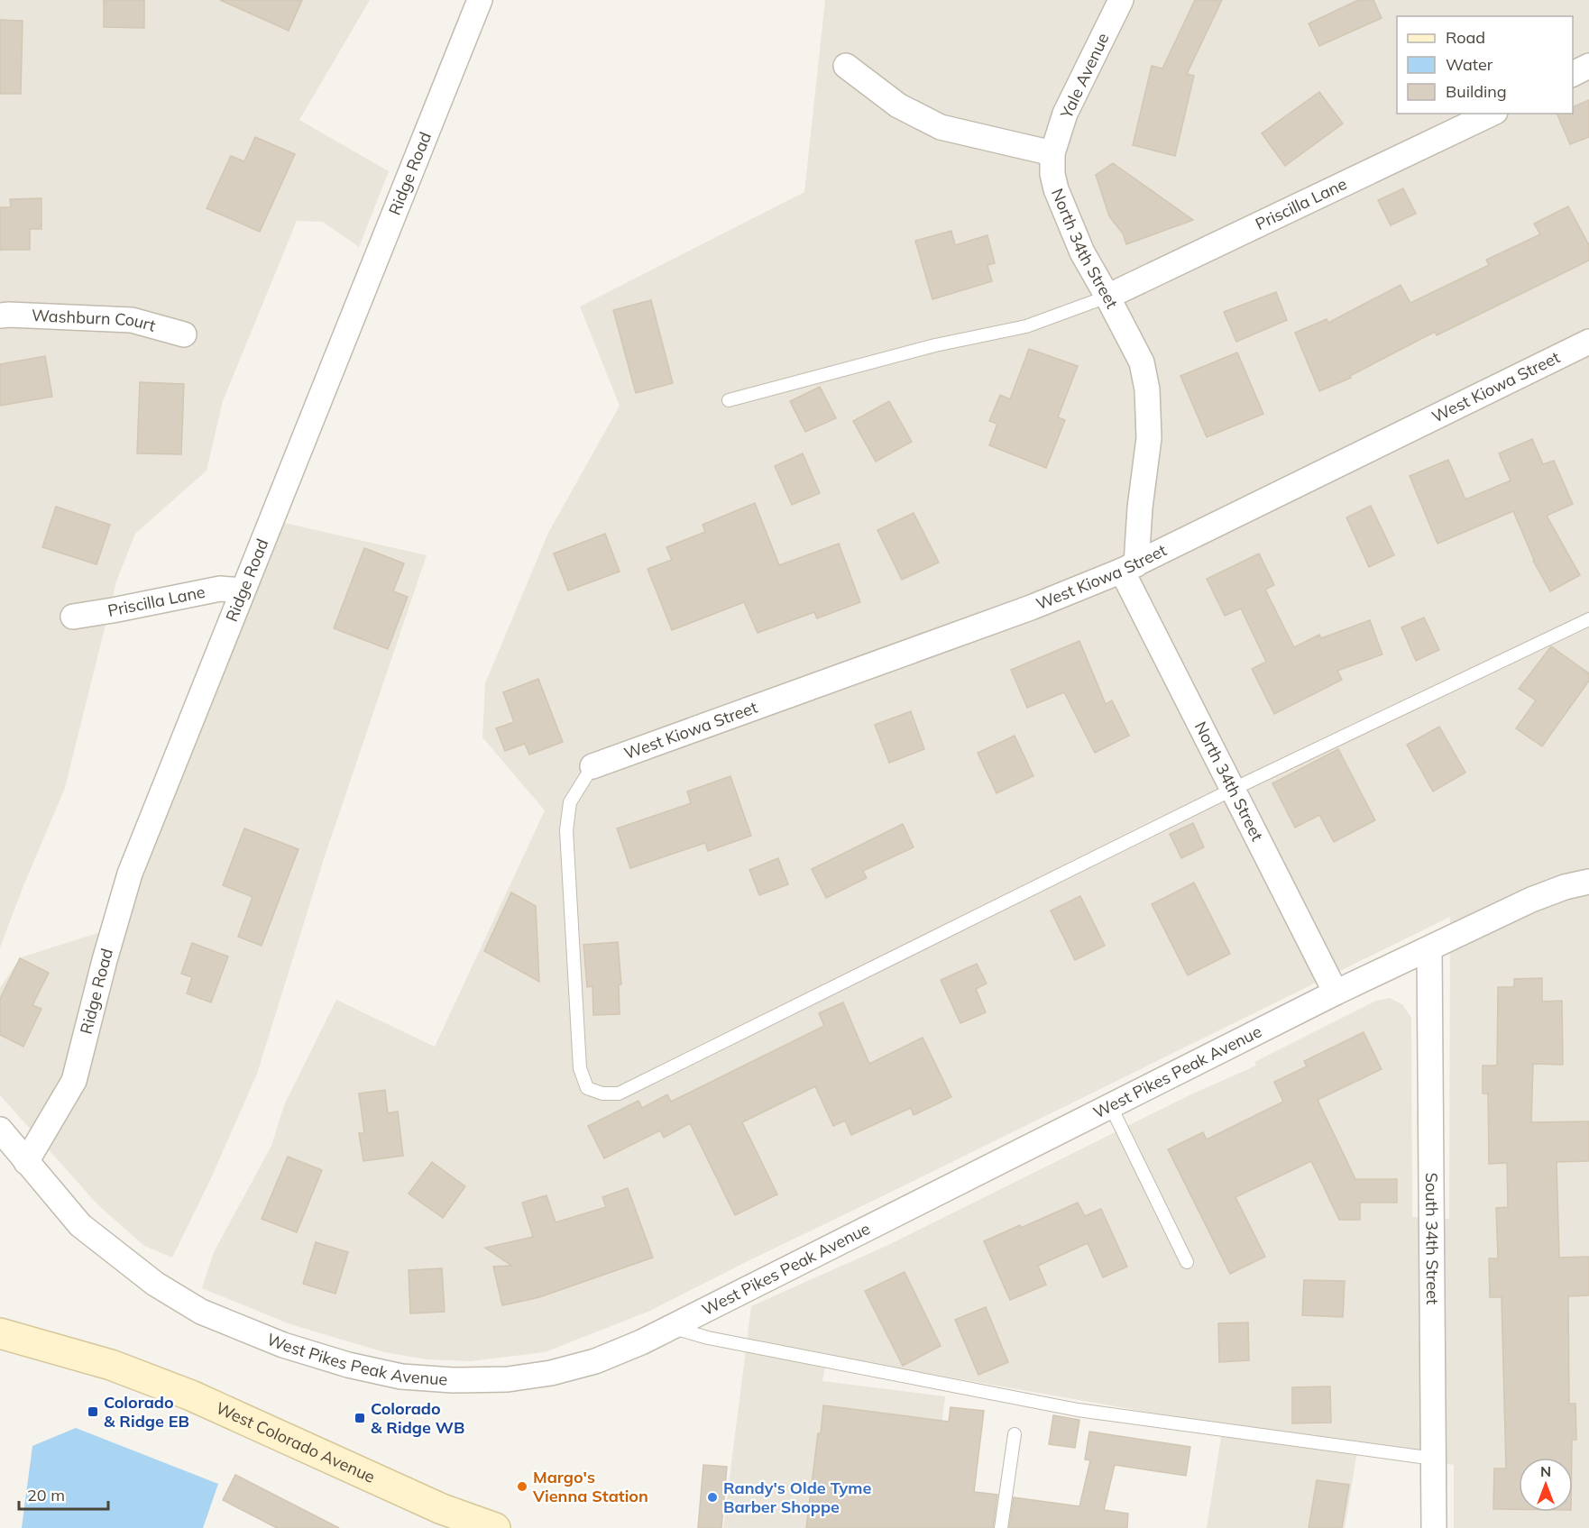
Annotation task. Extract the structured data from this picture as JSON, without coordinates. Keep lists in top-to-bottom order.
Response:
{
  "streets": {
    "main road": ["West Colorado Avenue"],
    "street": [
      "Yale Avenue",
      "Ridge Road",
      "Priscilla Lane",
      "North 34th Street",
      "Washburn Court",
      "West Kiowa Street",
      "West Pikes Peak Avenue",
      "South 34th Street"
    ]
  },
  "crossings": [
    ["Yale Avenue", "North 34th Street"],
    ["Ridge Road", "Priscilla Lane"],
    ["Ridge Road", "West Pikes Peak Avenue"],
    ["Priscilla Lane", "North 34th Street"],
    ["North 34th Street", "West Kiowa Street"],
    ["North 34th Street", "West Pikes Peak Avenue"],
    ["West Pikes Peak Avenue", "South 34th Street"]
  ],
  "places": {
    "transit": ["Colorado & Ridge EB", "Colorado & Ridge WB"],
    "other": ["Margo's Vienna Station", "Randy's Olde Tyme Barber Shoppe"]
  },
  "legend": ["Road", "Water", "Building"],
  "scale_bar": "20 m",
  "north": "top"
}
